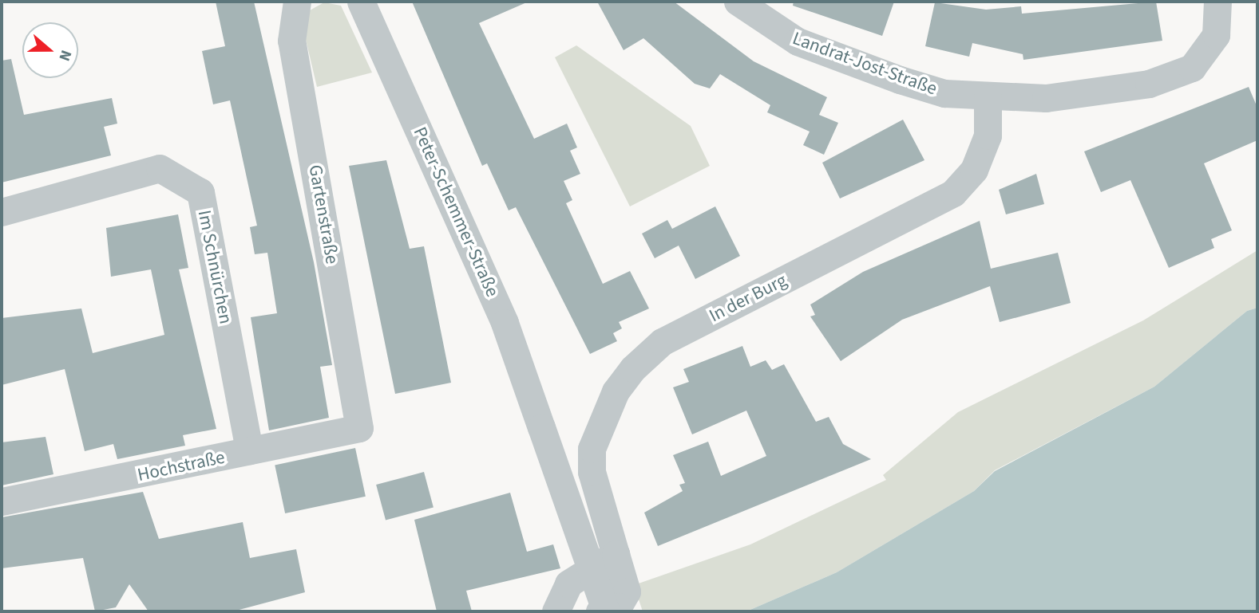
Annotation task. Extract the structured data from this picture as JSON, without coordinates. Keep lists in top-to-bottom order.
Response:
{
  "streets": {
    "street": [
      "Landrat-Jost-Straße",
      "Peter-Schemmer-Straße",
      "Gartenstraße",
      "Im Schnürchen",
      "In der Burg",
      "Hochstraße"
    ]
  },
  "crossings": [
    ["Landrat-Jost-Straße", "In der Burg"],
    ["Gartenstraße", "Hochstraße"],
    ["Im Schnürchen", "Hochstraße"]
  ],
  "north": "right"
}
